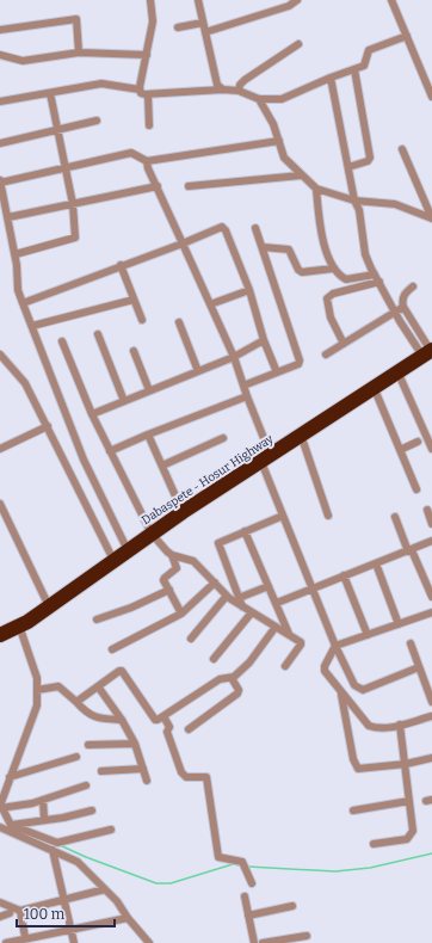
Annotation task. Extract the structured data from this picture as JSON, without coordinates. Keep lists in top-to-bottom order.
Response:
{
  "streets": {
    "highway": ["Dabaspete - Hosur Highway"]
  },
  "scale_bar": "100 m"
}
